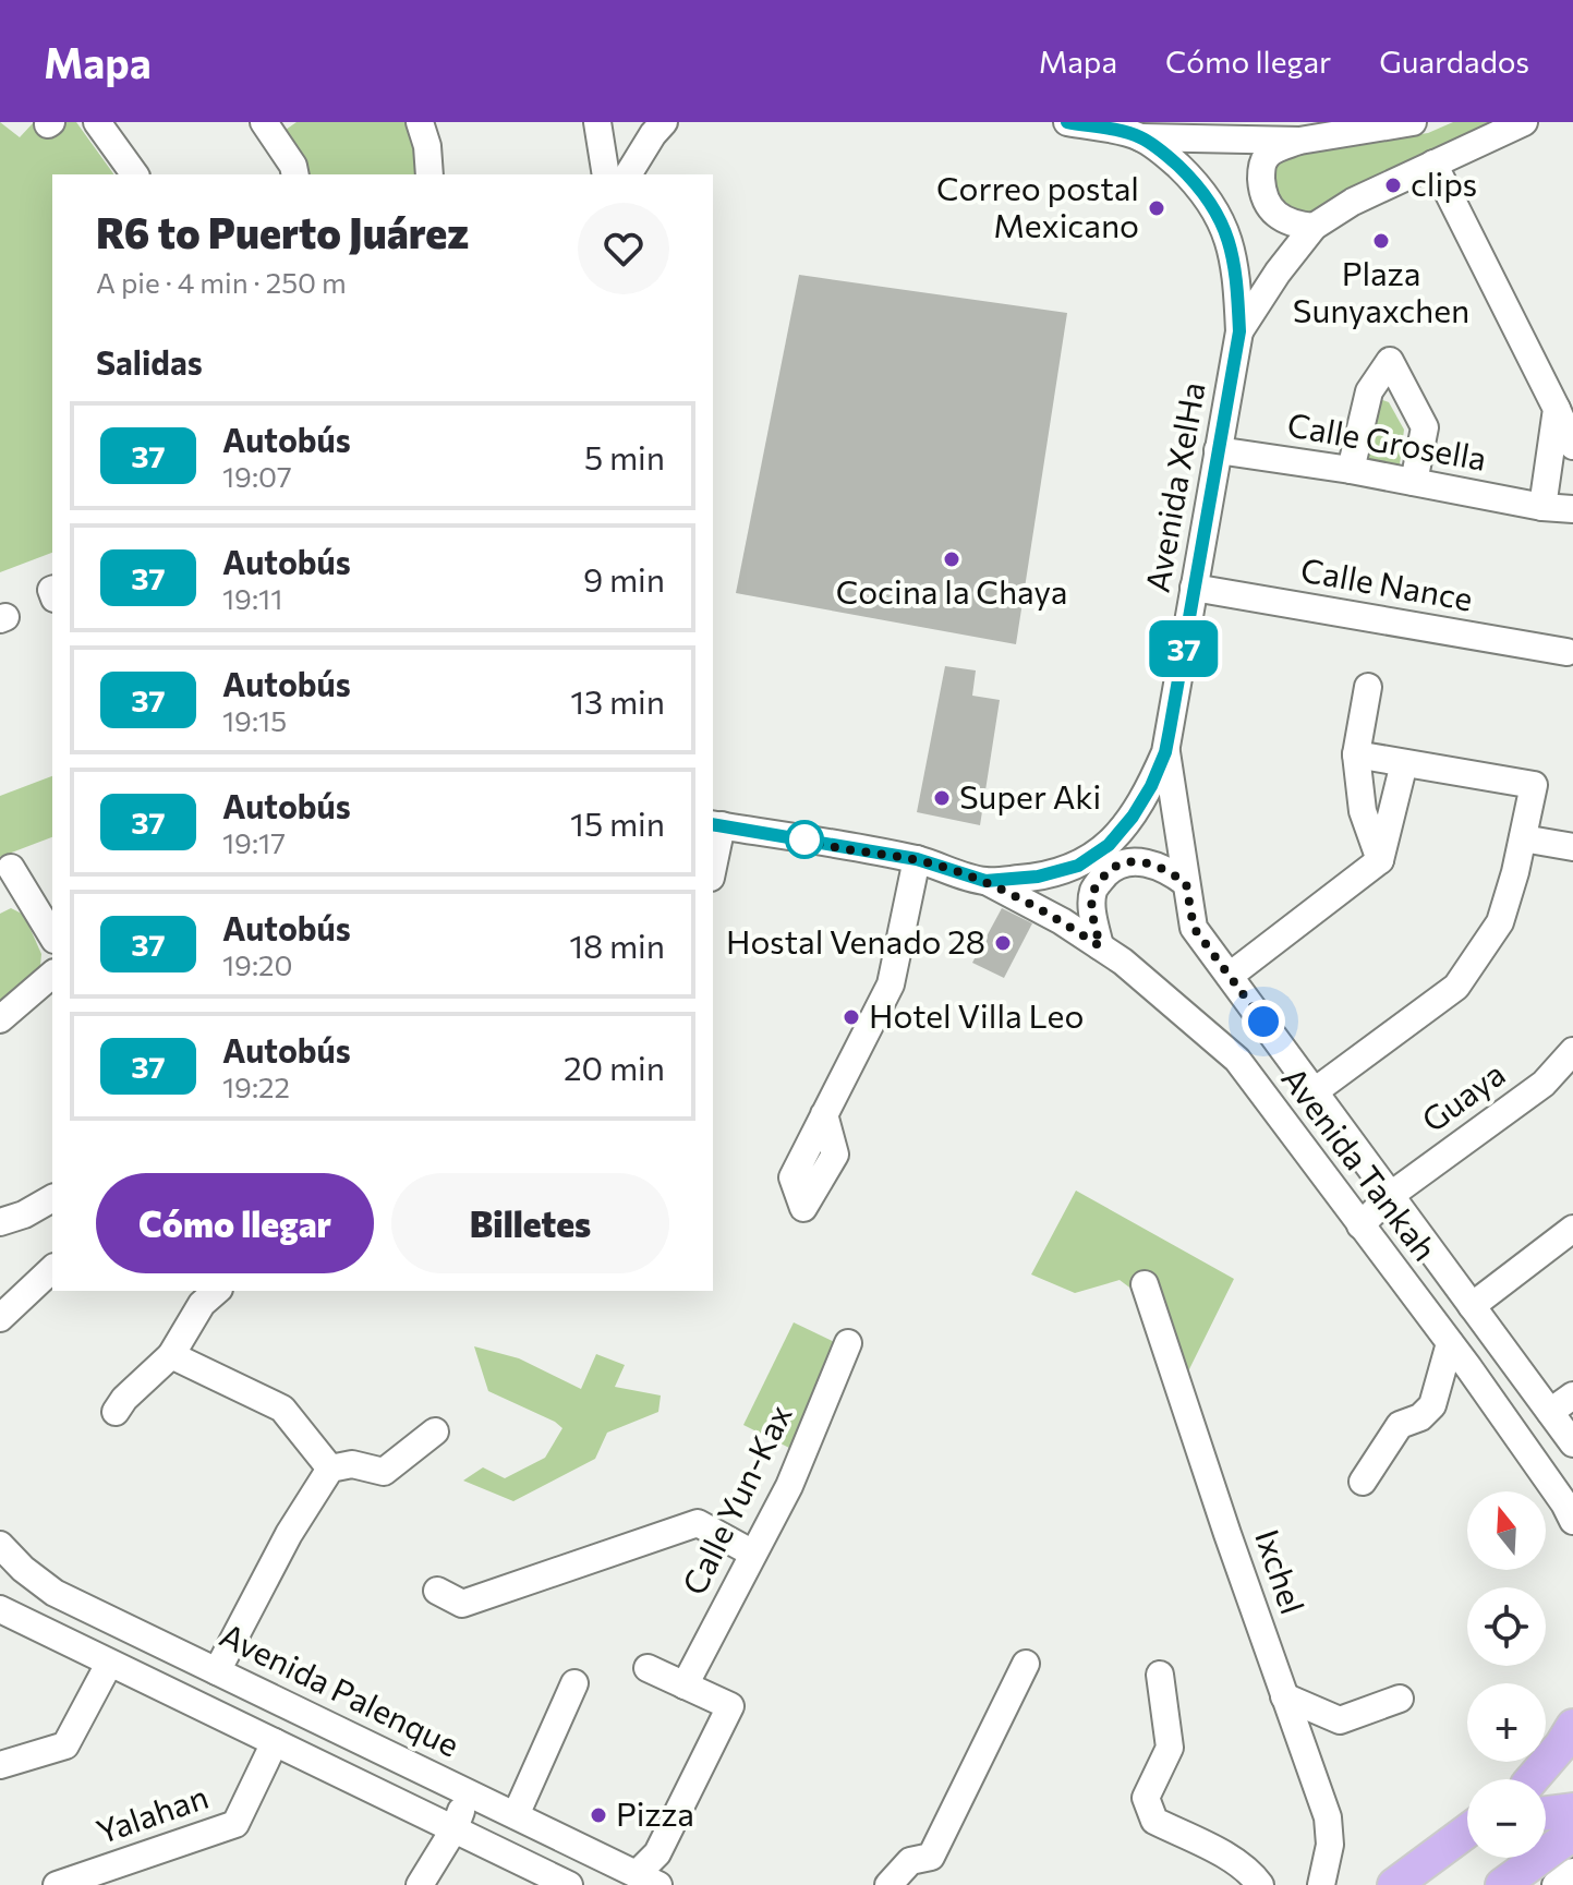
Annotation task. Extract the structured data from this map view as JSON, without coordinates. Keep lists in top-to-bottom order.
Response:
{
  "streets": {
    "street": [
      "Calle Grosella",
      "Avenida XelHa",
      "Calle Nance",
      "Guaya",
      "Avenida Tankah",
      "Calle Yun-Kax",
      "Ixchel",
      "Avenida Palenque",
      "Yalahan"
    ]
  },
  "crossings": [
    ["Calle Grosella", "Avenida XelHa"],
    ["Avenida XelHa", "Calle Nance"],
    ["Avenida XelHa", "Avenida Tankah"],
    ["Guaya", "Avenida Tankah"]
  ],
  "places": [
    "clips",
    "Correo postal Mexicano",
    "Plaza Sunyaxchen",
    "Cocina la Chaya",
    "Super Aki",
    "Hostal Venado 28",
    "Hotel Villa Leo",
    "Pizza"
  ],
  "lines": ["bus line 37"],
  "north": "top",
  "page": {
    "header": "Mapa",
    "nav": ["Mapa", "Cómo llegar", "Guardados"],
    "on_map": "37",
    "heading": [
      ["R6 to Puerto Juárez", "A pie · 4 min · 250 m"],
      "Salidas"
    ],
    "list": [
      {
        "mark": "37",
        "name": "Autobús",
        "note": "19:07",
        "value": "5 min"
      },
      {
        "mark": "37",
        "name": "Autobús",
        "note": "19:11",
        "value": "9 min"
      },
      {
        "mark": "37",
        "name": "Autobús",
        "note": "19:15",
        "value": "13 min"
      },
      {
        "mark": "37",
        "name": "Autobús",
        "note": "19:17",
        "value": "15 min"
      },
      {
        "mark": "37",
        "name": "Autobús",
        "note": "19:20",
        "value": "18 min"
      },
      {
        "mark": "37",
        "name": "Autobús",
        "note": "19:22",
        "value": "20 min"
      }
    ],
    "buttons": ["Cómo llegar", "Billetes"],
    "map_buttons": ["+", "−"]
  }
}
